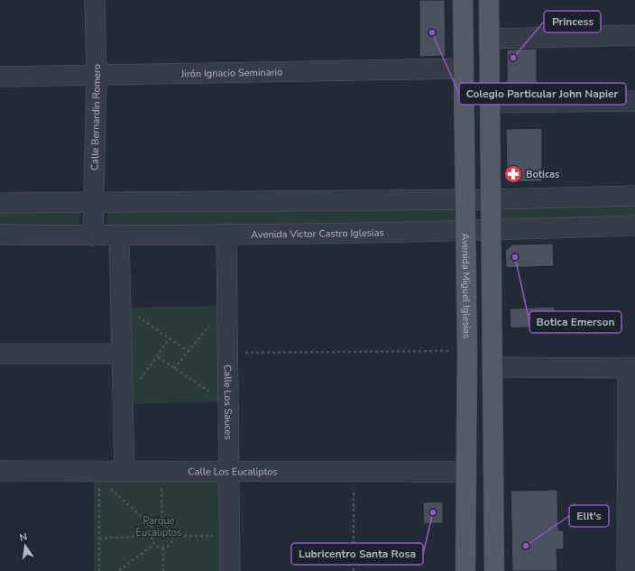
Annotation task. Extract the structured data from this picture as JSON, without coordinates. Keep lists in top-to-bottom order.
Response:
{
  "streets": {
    "main road": ["Avenida Miguel Iglesias"],
    "street": [
      "Jirón Ignacio Seminario",
      "Calle Bernardin Romero",
      "Avenida Victor Castro Iglesias",
      "Calle Los Sauces",
      "Calle Los Eucaliptos"
    ]
  },
  "crossings": [
    ["Jirón Ignacio Seminario", "Calle Bernardin Romero"],
    ["Jirón Ignacio Seminario", "Avenida Miguel Iglesias"],
    ["Calle Bernardin Romero", "Avenida Victor Castro Iglesias"],
    ["Avenida Victor Castro Iglesias", "Avenida Miguel Iglesias"],
    ["Avenida Victor Castro Iglesias", "Calle Los Sauces"],
    ["Avenida Miguel Iglesias", "Calle Los Eucaliptos"],
    ["Calle Los Sauces", "Calle Los Eucaliptos"]
  ],
  "parks": ["Parque Eucaliptos"],
  "places": {
    "other": [
      "Colegio Particular John Napier",
      "Princess",
      "Botica Emerson",
      "Lubricentro Santa Rosa",
      "Elit's"
    ],
    "pharmacy": ["Boticas"]
  },
  "north": "top"
}
